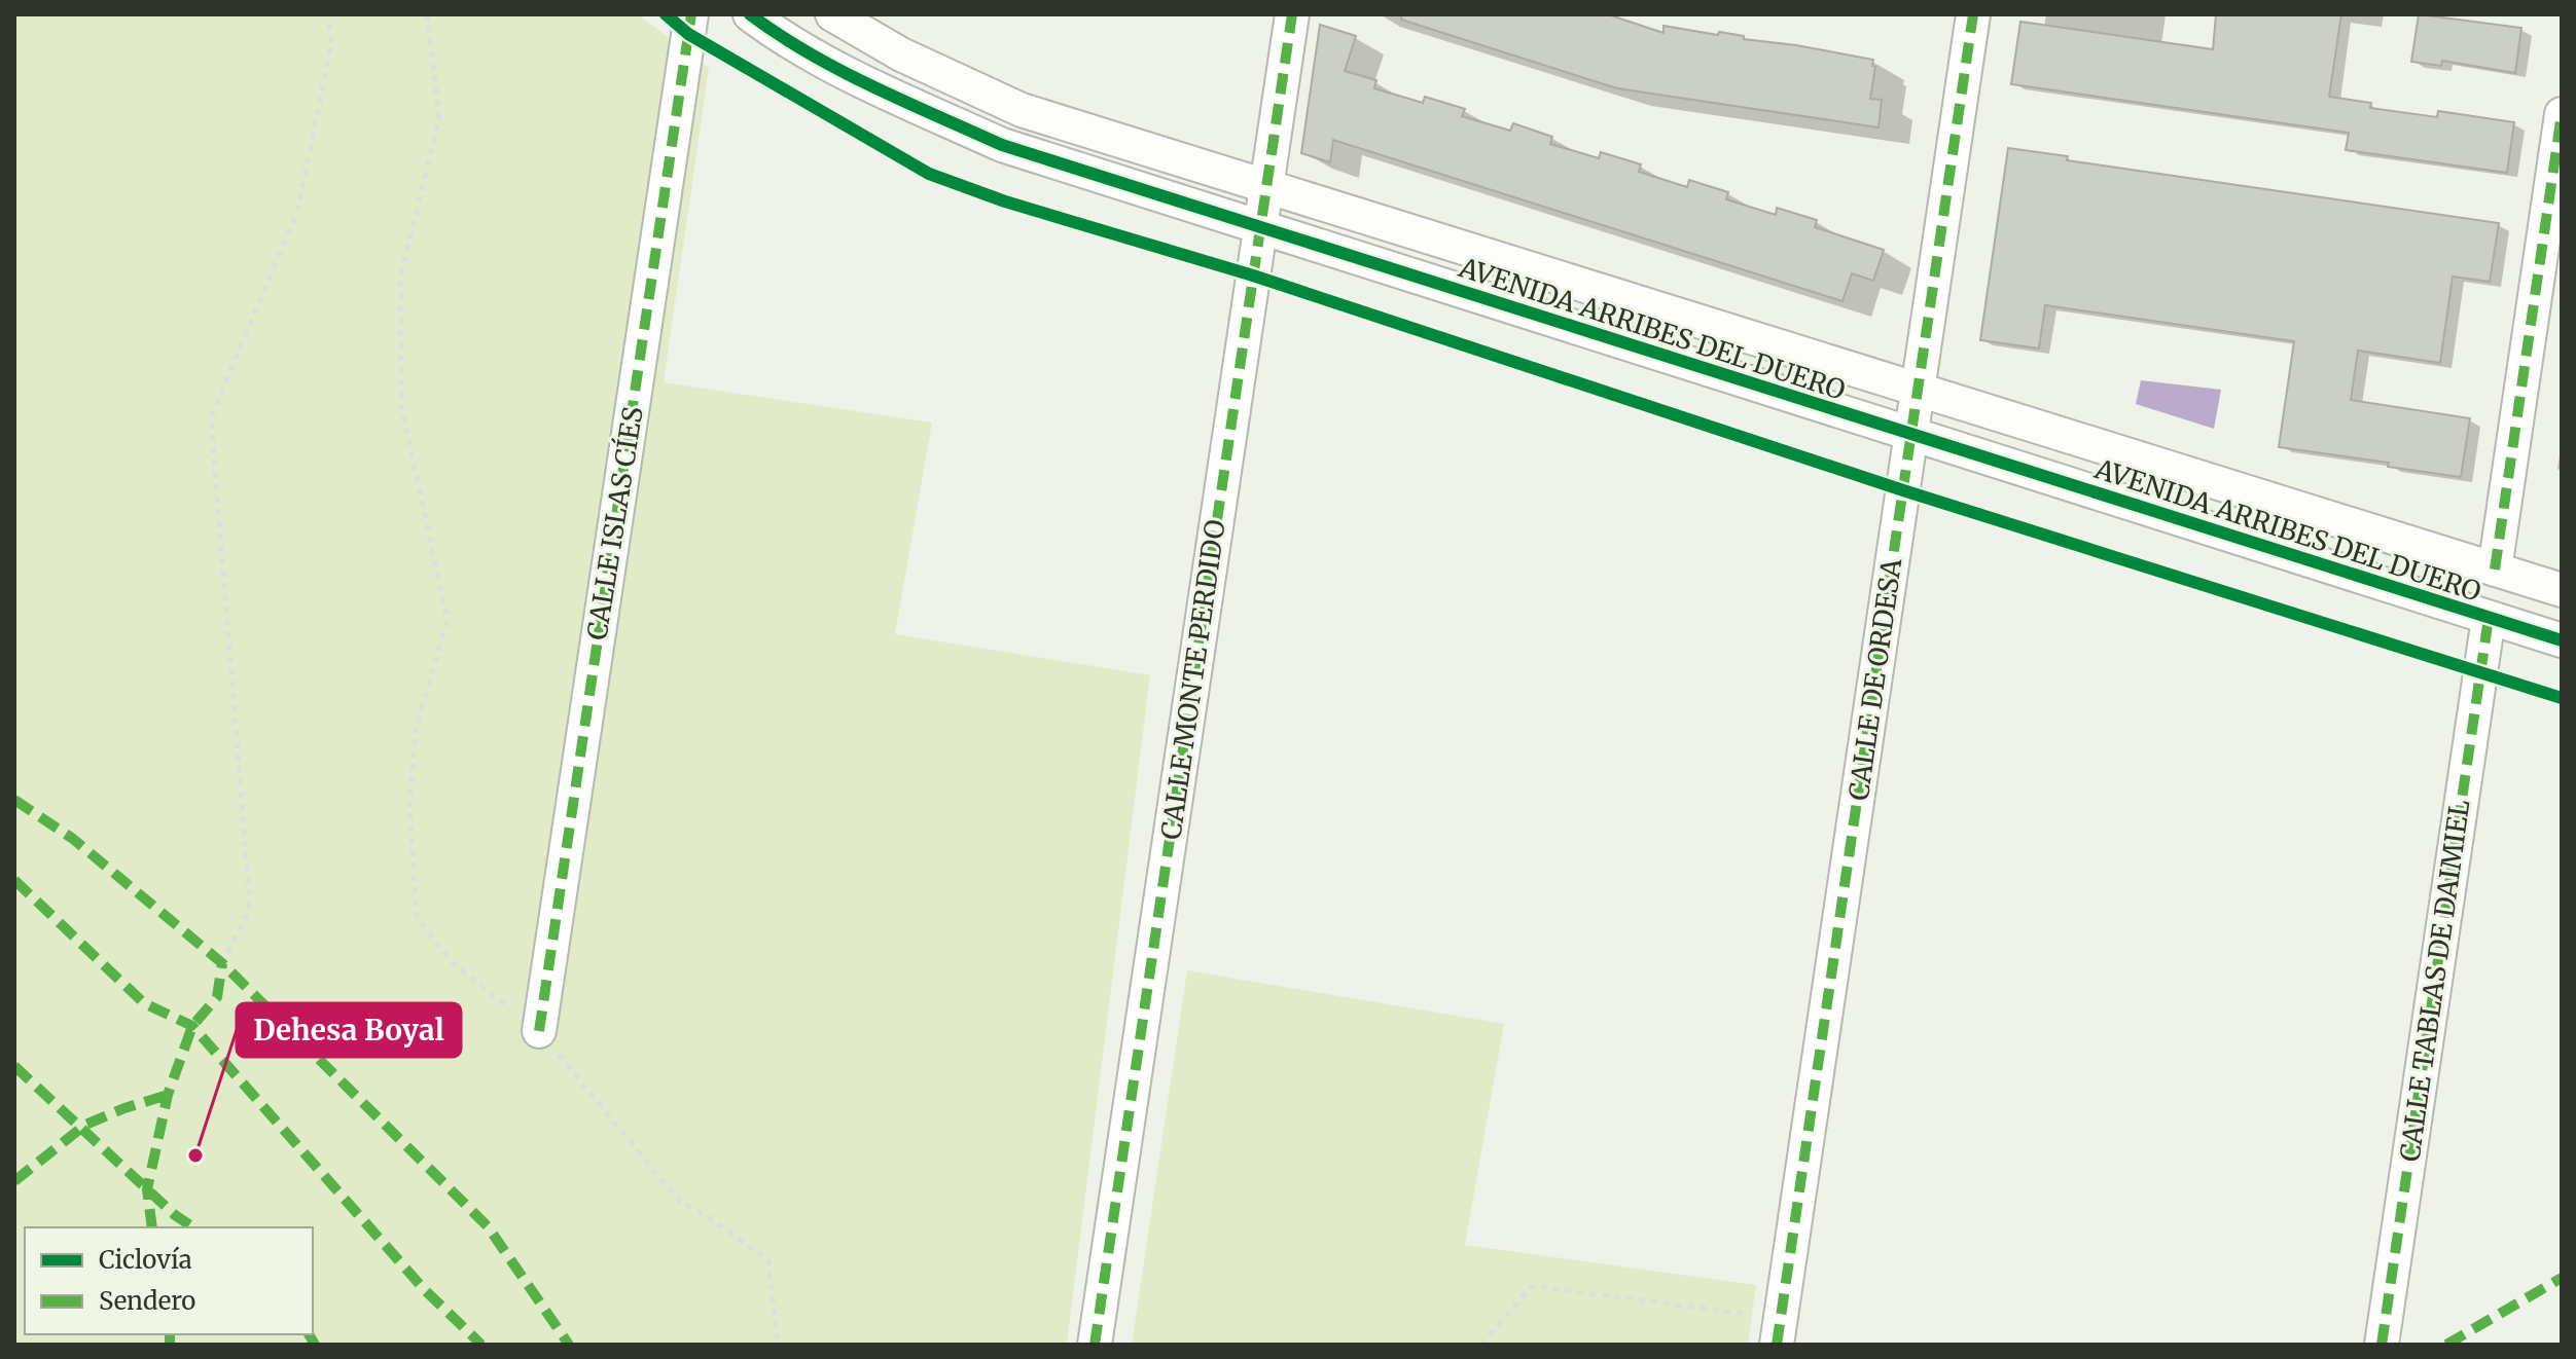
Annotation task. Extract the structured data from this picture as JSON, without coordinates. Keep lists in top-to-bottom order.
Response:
{
  "streets": {
    "street": [
      "AVENIDA ARRIBES DEL DUERO",
      "CALLE ISLAS CÍES",
      "CALLE MONTE PERDIDO",
      "CALLE DE ORDESA",
      "CALLE TABLAS DE DAIMIEL"
    ]
  },
  "crossings": [
    ["AVENIDA ARRIBES DEL DUERO", "CALLE MONTE PERDIDO"],
    ["AVENIDA ARRIBES DEL DUERO", "CALLE DE ORDESA"],
    ["AVENIDA ARRIBES DEL DUERO", "CALLE TABLAS DE DAIMIEL"]
  ],
  "places": ["Dehesa Boyal"],
  "legend": ["Ciclovía", "Sendero"]
}
